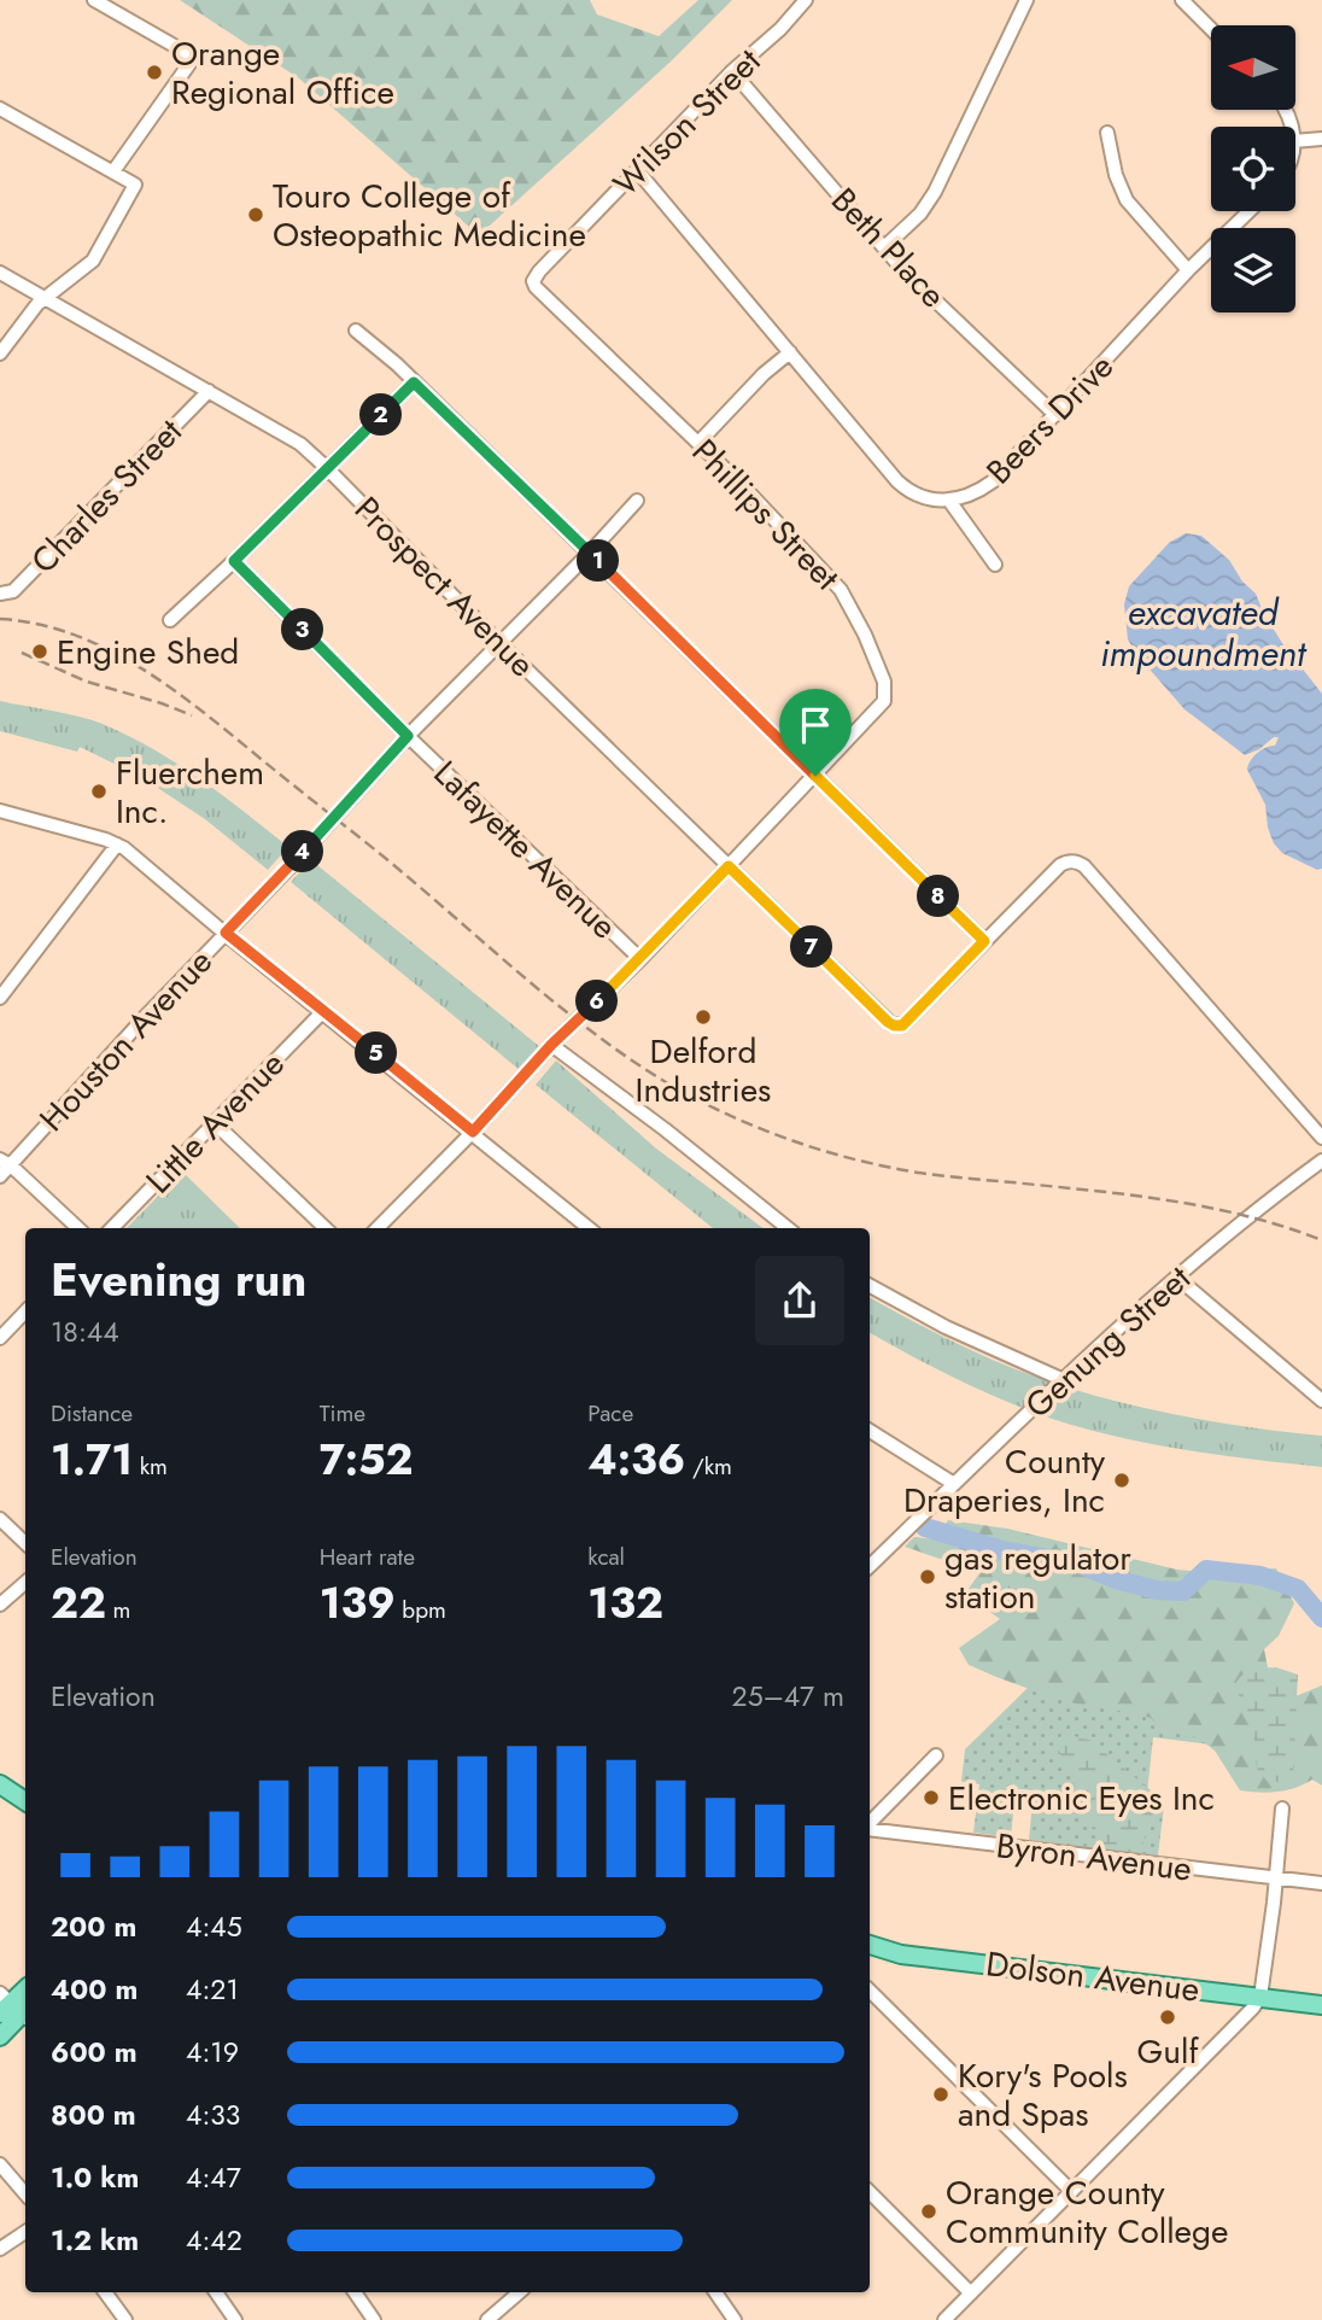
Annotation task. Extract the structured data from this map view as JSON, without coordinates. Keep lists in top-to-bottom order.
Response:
{
  "streets": {
    "main road": ["Dolson Avenue"],
    "street": [
      "Wilson Street",
      "Beth Place",
      "Beers Drive",
      "Charles Street",
      "Phillips Street",
      "Prospect Avenue",
      "Lafayette Avenue",
      "Houston Avenue",
      "Little Avenue",
      "Genung Street",
      "Byron Avenue"
    ]
  },
  "crossings": [
    ["Wilson Street", "Beth Place"],
    ["Wilson Street", "Phillips Street"],
    ["Beth Place", "Beers Drive"],
    ["Charles Street", "Prospect Avenue"],
    ["Phillips Street", "Prospect Avenue"],
    ["Phillips Street", "Lafayette Avenue"],
    ["Prospect Avenue", "Houston Avenue"],
    ["Lafayette Avenue", "Houston Avenue"]
  ],
  "water": ["excavated impoundment"],
  "places": [
    "Orange Regional Office",
    "Touro College of Osteopathic Medicine",
    "Engine Shed",
    "Fluerchem Inc.",
    "Delford Industries",
    "County Draperies, Inc",
    "gas regulator station",
    "Electronic Eyes Inc",
    "Gulf",
    "Kory's Pools and Spas",
    "Orange County Community College"
  ],
  "north": "left",
  "page": {
    "pins": [
      "2",
      "1",
      "3",
      "4",
      "8",
      "7",
      "6",
      "5"
    ],
    "heading": ["Evening run", "18:44"],
    "stats": [
      ["Distance", "1.71 km"],
      ["Time", "7:52"],
      ["Pace", "4:36 /km"],
      ["Elevation", "22 m"],
      ["Heart rate", "139 bpm"],
      ["kcal", "132"]
    ],
    "chart": ["Elevation", "25–47 m"],
    "list": [
      {
        "name": "200 m",
        "note": "4:45"
      },
      {
        "name": "400 m",
        "note": "4:21"
      },
      {
        "name": "600 m",
        "note": "4:19"
      },
      {
        "name": "800 m",
        "note": "4:33"
      },
      {
        "name": "1.0 km",
        "note": "4:47"
      },
      {
        "name": "1.2 km",
        "note": "4:42"
      }
    ]
  }
}
